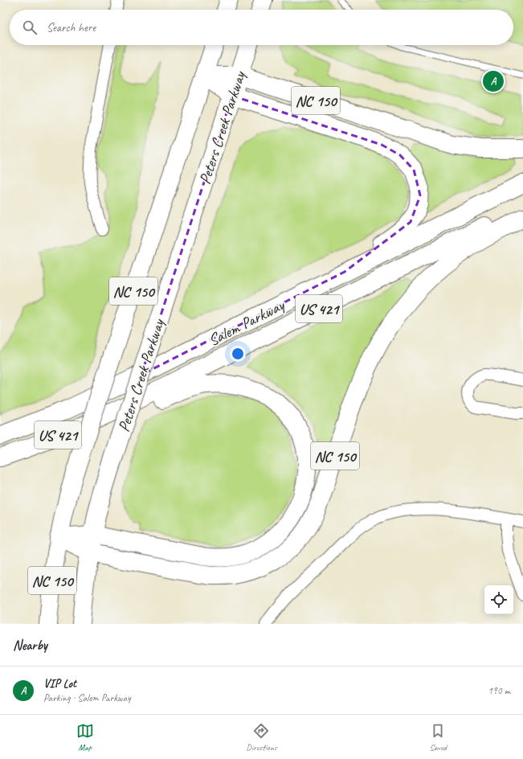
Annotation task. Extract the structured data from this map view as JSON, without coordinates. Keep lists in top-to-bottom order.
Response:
{
  "streets": {
    "main road": [
      "NC 150",
      "Peters Creek Parkway",
      "US 421",
      "Salem Parkway"
    ]
  },
  "crossings": [
    ["NC 150", "Peters Creek Parkway"]
  ],
  "page": {
    "search": "Search here",
    "pins": "A",
    "heading": "Nearby",
    "list": [
      {
        "mark": "A",
        "name": "VIP Lot",
        "note": "Parking · Salem Parkway",
        "value": "190 m"
      }
    ],
    "nav": ["Map", "Directions", "Saved"]
  }
}
